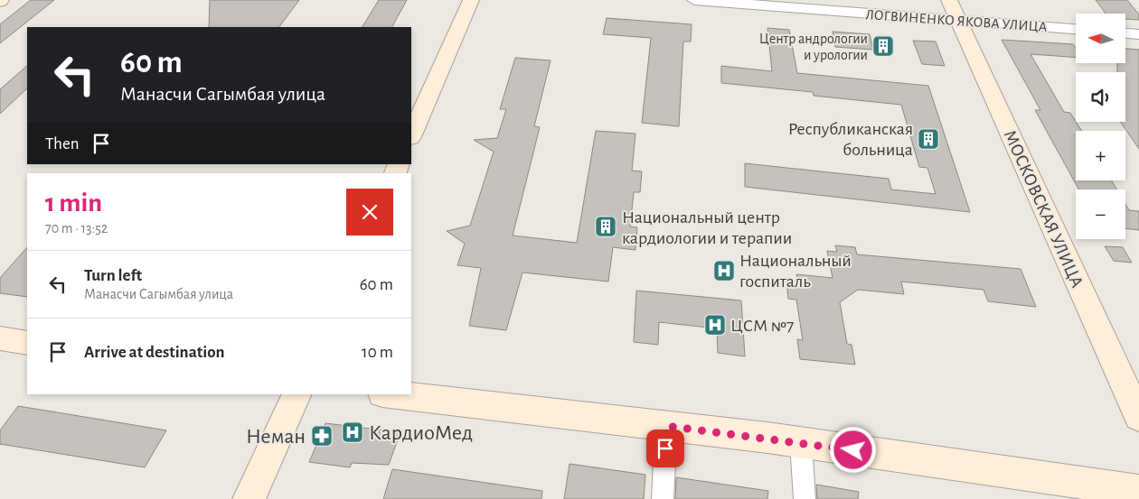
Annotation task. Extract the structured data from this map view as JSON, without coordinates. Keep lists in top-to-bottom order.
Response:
{
  "streets": {
    "main road": ["МОСКОВСКАЯ УЛИЦА"],
    "street": ["ЛОГВИНЕНКО ЯКОВА УЛИЦА"]
  },
  "crossings": [
    ["ЛОГВИНЕНКО ЯКОВА УЛИЦА", "МОСКОВСКАЯ УЛИЦА"]
  ],
  "places": {
    "building": ["Центр андрологии и урологии", "Республиканская больница", "Национальный центр кардиологии и терапии"],
    "hospital": ["Национальный госпиталь", "ЦСМ №7", "КардиоМед"],
    "pharmacy": ["Неман"]
  },
  "north": "left",
  "page": {
    "map_buttons": ["+", "−"],
    "turn": ["60 m", "Манасчи Сагымбая улица"],
    "then": "Then",
    "heading": ["1 min", "70 m · 13:52"],
    "list": [
      {
        "name": "Turn left",
        "note": "Манасчи Сагымбая улица",
        "value": "60 m"
      },
      {
        "name": "Arrive at destination",
        "value": "10 m"
      }
    ]
  }
}
